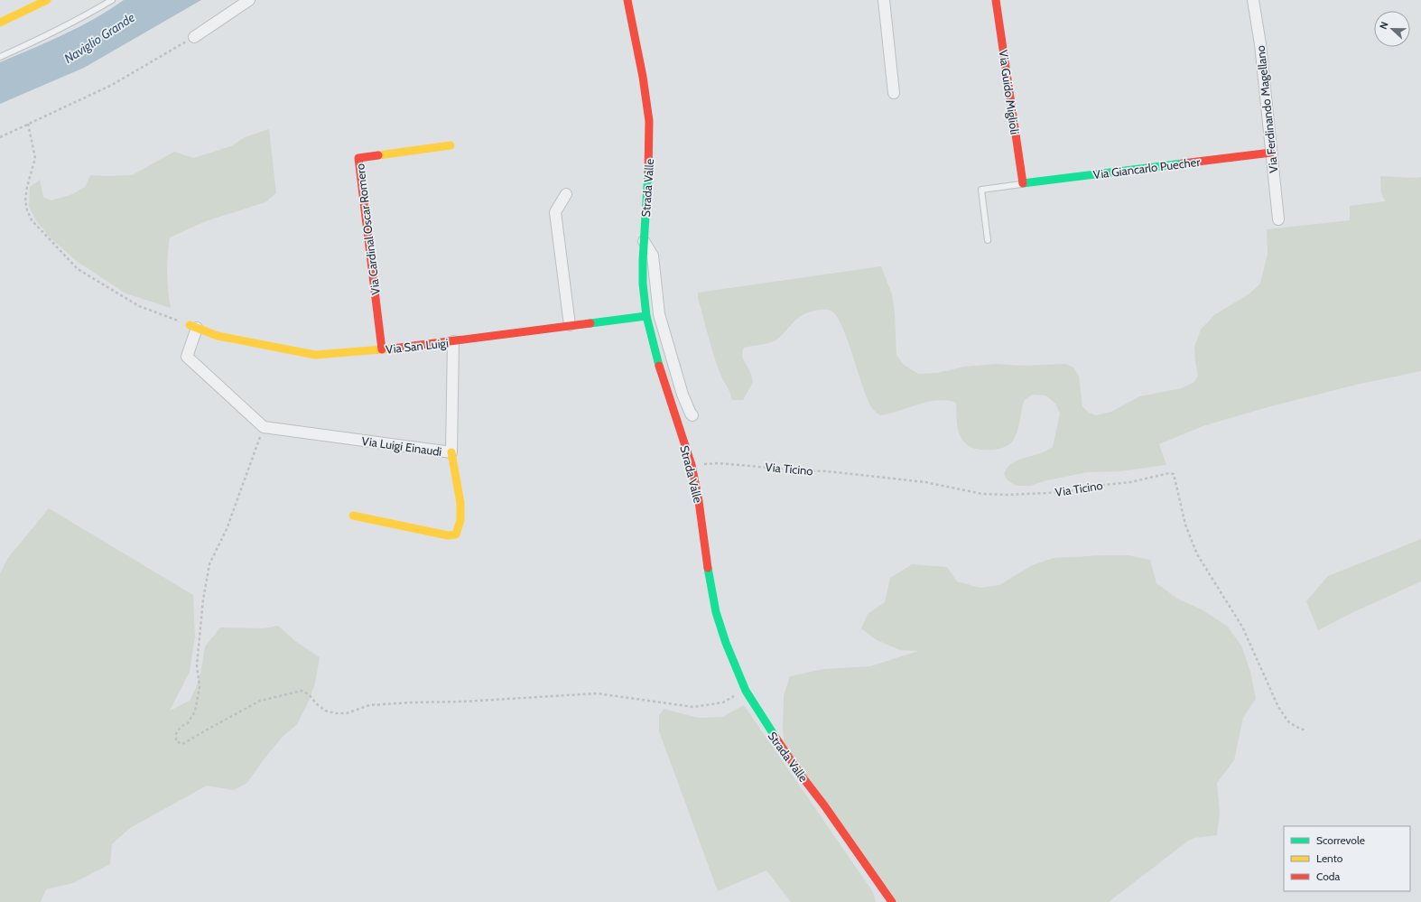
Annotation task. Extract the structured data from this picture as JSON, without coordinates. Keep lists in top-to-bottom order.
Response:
{
  "streets": {
    "street": [
      "Via Guido Miglioli",
      "Via Ferdinando Magellano",
      "Via Giancarlo Puecher",
      "Strada Valle",
      "Via Cardinal Oscar Romero",
      "Via San Luigi",
      "Via Luigi Einaudi"
    ],
    "path": ["Via Ticino"]
  },
  "crossings": [
    ["Via Guido Miglioli", "Via Giancarlo Puecher"],
    ["Via Ferdinando Magellano", "Via Giancarlo Puecher"],
    ["Strada Valle", "Via San Luigi"],
    ["Strada Valle", "Via Ticino"],
    ["Via Cardinal Oscar Romero", "Via San Luigi"],
    ["Via San Luigi", "Via Luigi Einaudi"]
  ],
  "water": ["Naviglio Grande"],
  "legend": ["Scorrevole", "Lento", "Coda"],
  "north": "left"
}
